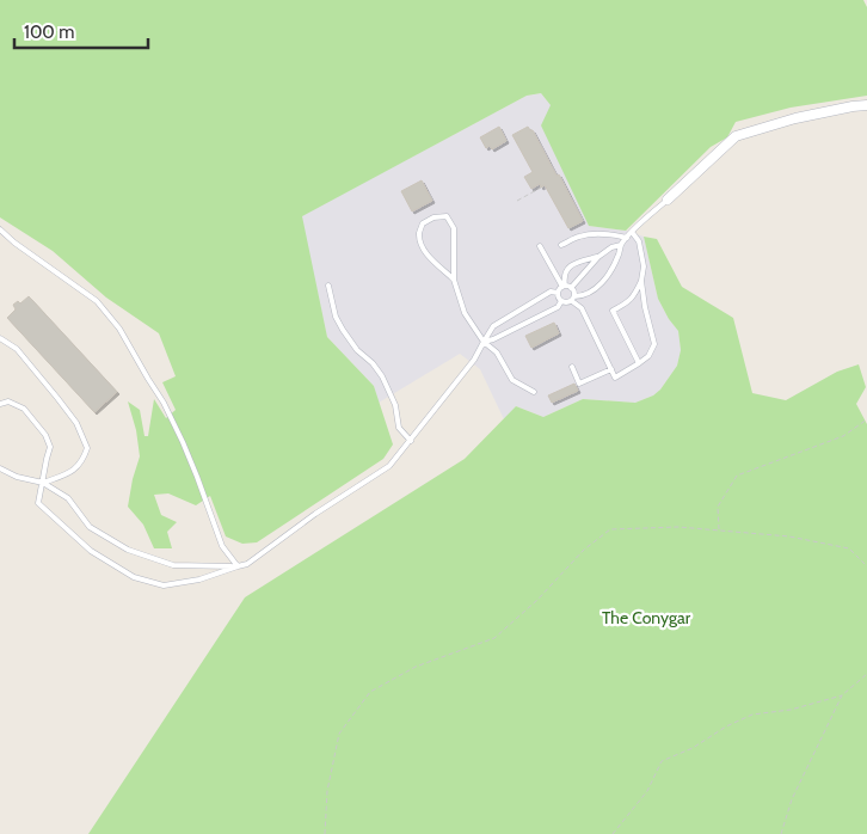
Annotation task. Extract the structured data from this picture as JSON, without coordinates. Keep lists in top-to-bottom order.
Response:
{
  "parks": ["The Conygar"],
  "scale_bar": "100 m"
}
